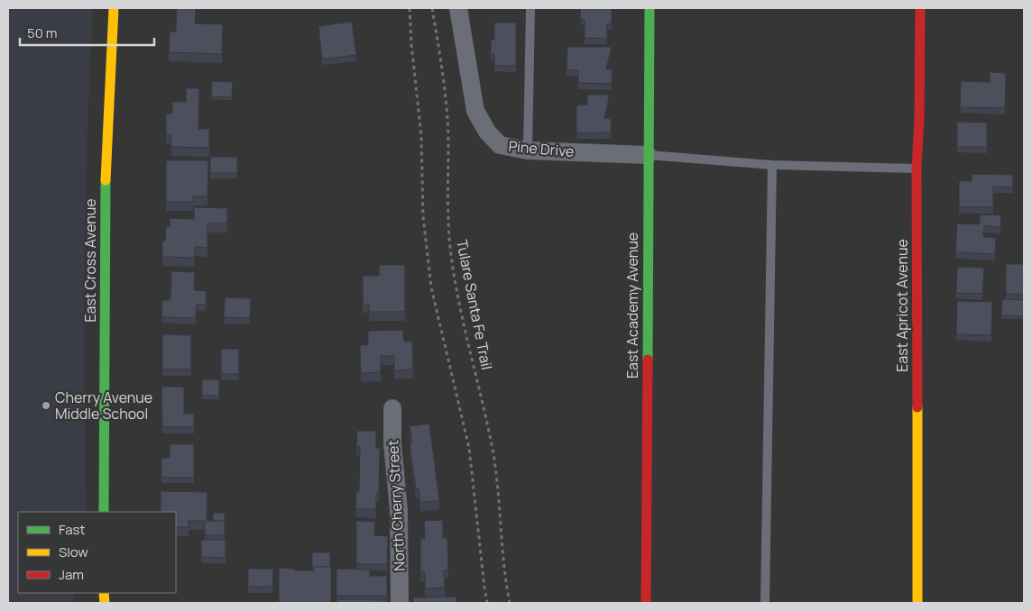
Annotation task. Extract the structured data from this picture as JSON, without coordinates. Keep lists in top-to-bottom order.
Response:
{
  "streets": {
    "street": [
      "Pine Drive",
      "East Cross Avenue",
      "East Academy Avenue",
      "East Apricot Avenue",
      "North Cherry Street"
    ],
    "path": ["Tulare Santa Fe Trail"]
  },
  "crossings": [
    ["Pine Drive", "East Academy Avenue"]
  ],
  "places": ["Cherry Avenue Middle School"],
  "legend": ["Fast", "Slow", "Jam"],
  "scale_bar": "50 m"
}
